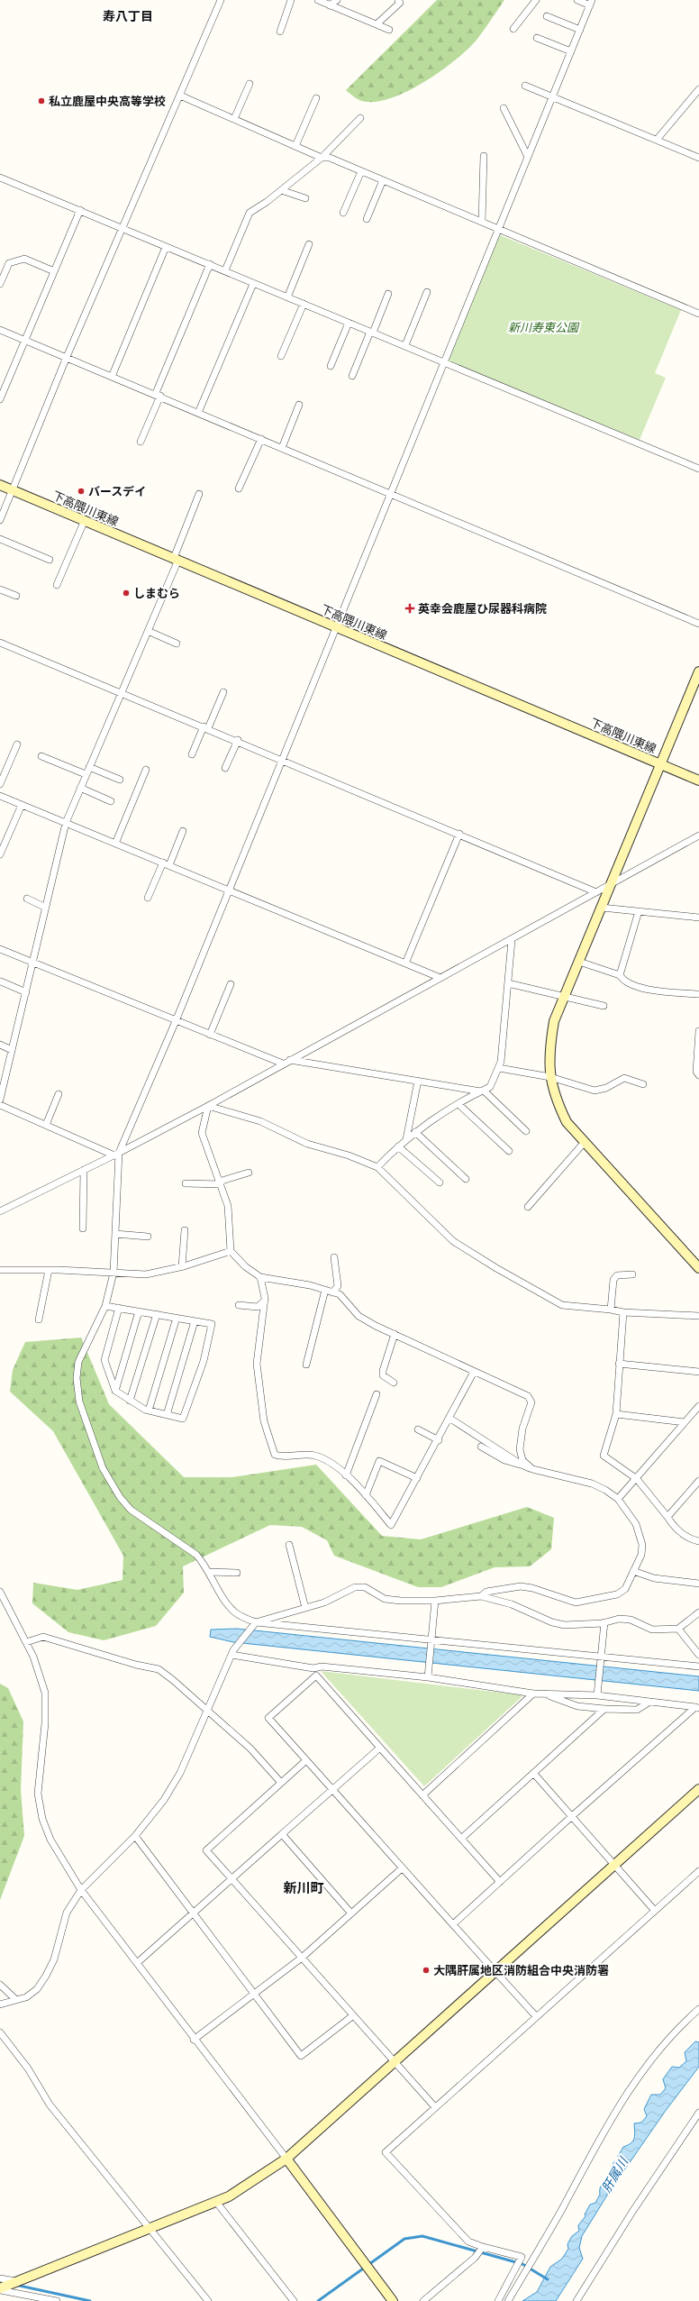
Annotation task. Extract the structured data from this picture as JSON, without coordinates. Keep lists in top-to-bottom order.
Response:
{
  "streets": {
    "street": ["下高隈川東線"]
  },
  "districts": ["寿八丁目", "新川町"],
  "water": ["肝属川"],
  "parks": ["新川寿東公園"],
  "places": {
    "other": [
      "私立鹿屋中央高等学校",
      "バースデイ",
      "しまむら",
      "大隅肝属地区消防組合中央消防署"
    ],
    "health": ["英幸会鹿屋ひ尿器科病院"]
  }
}
